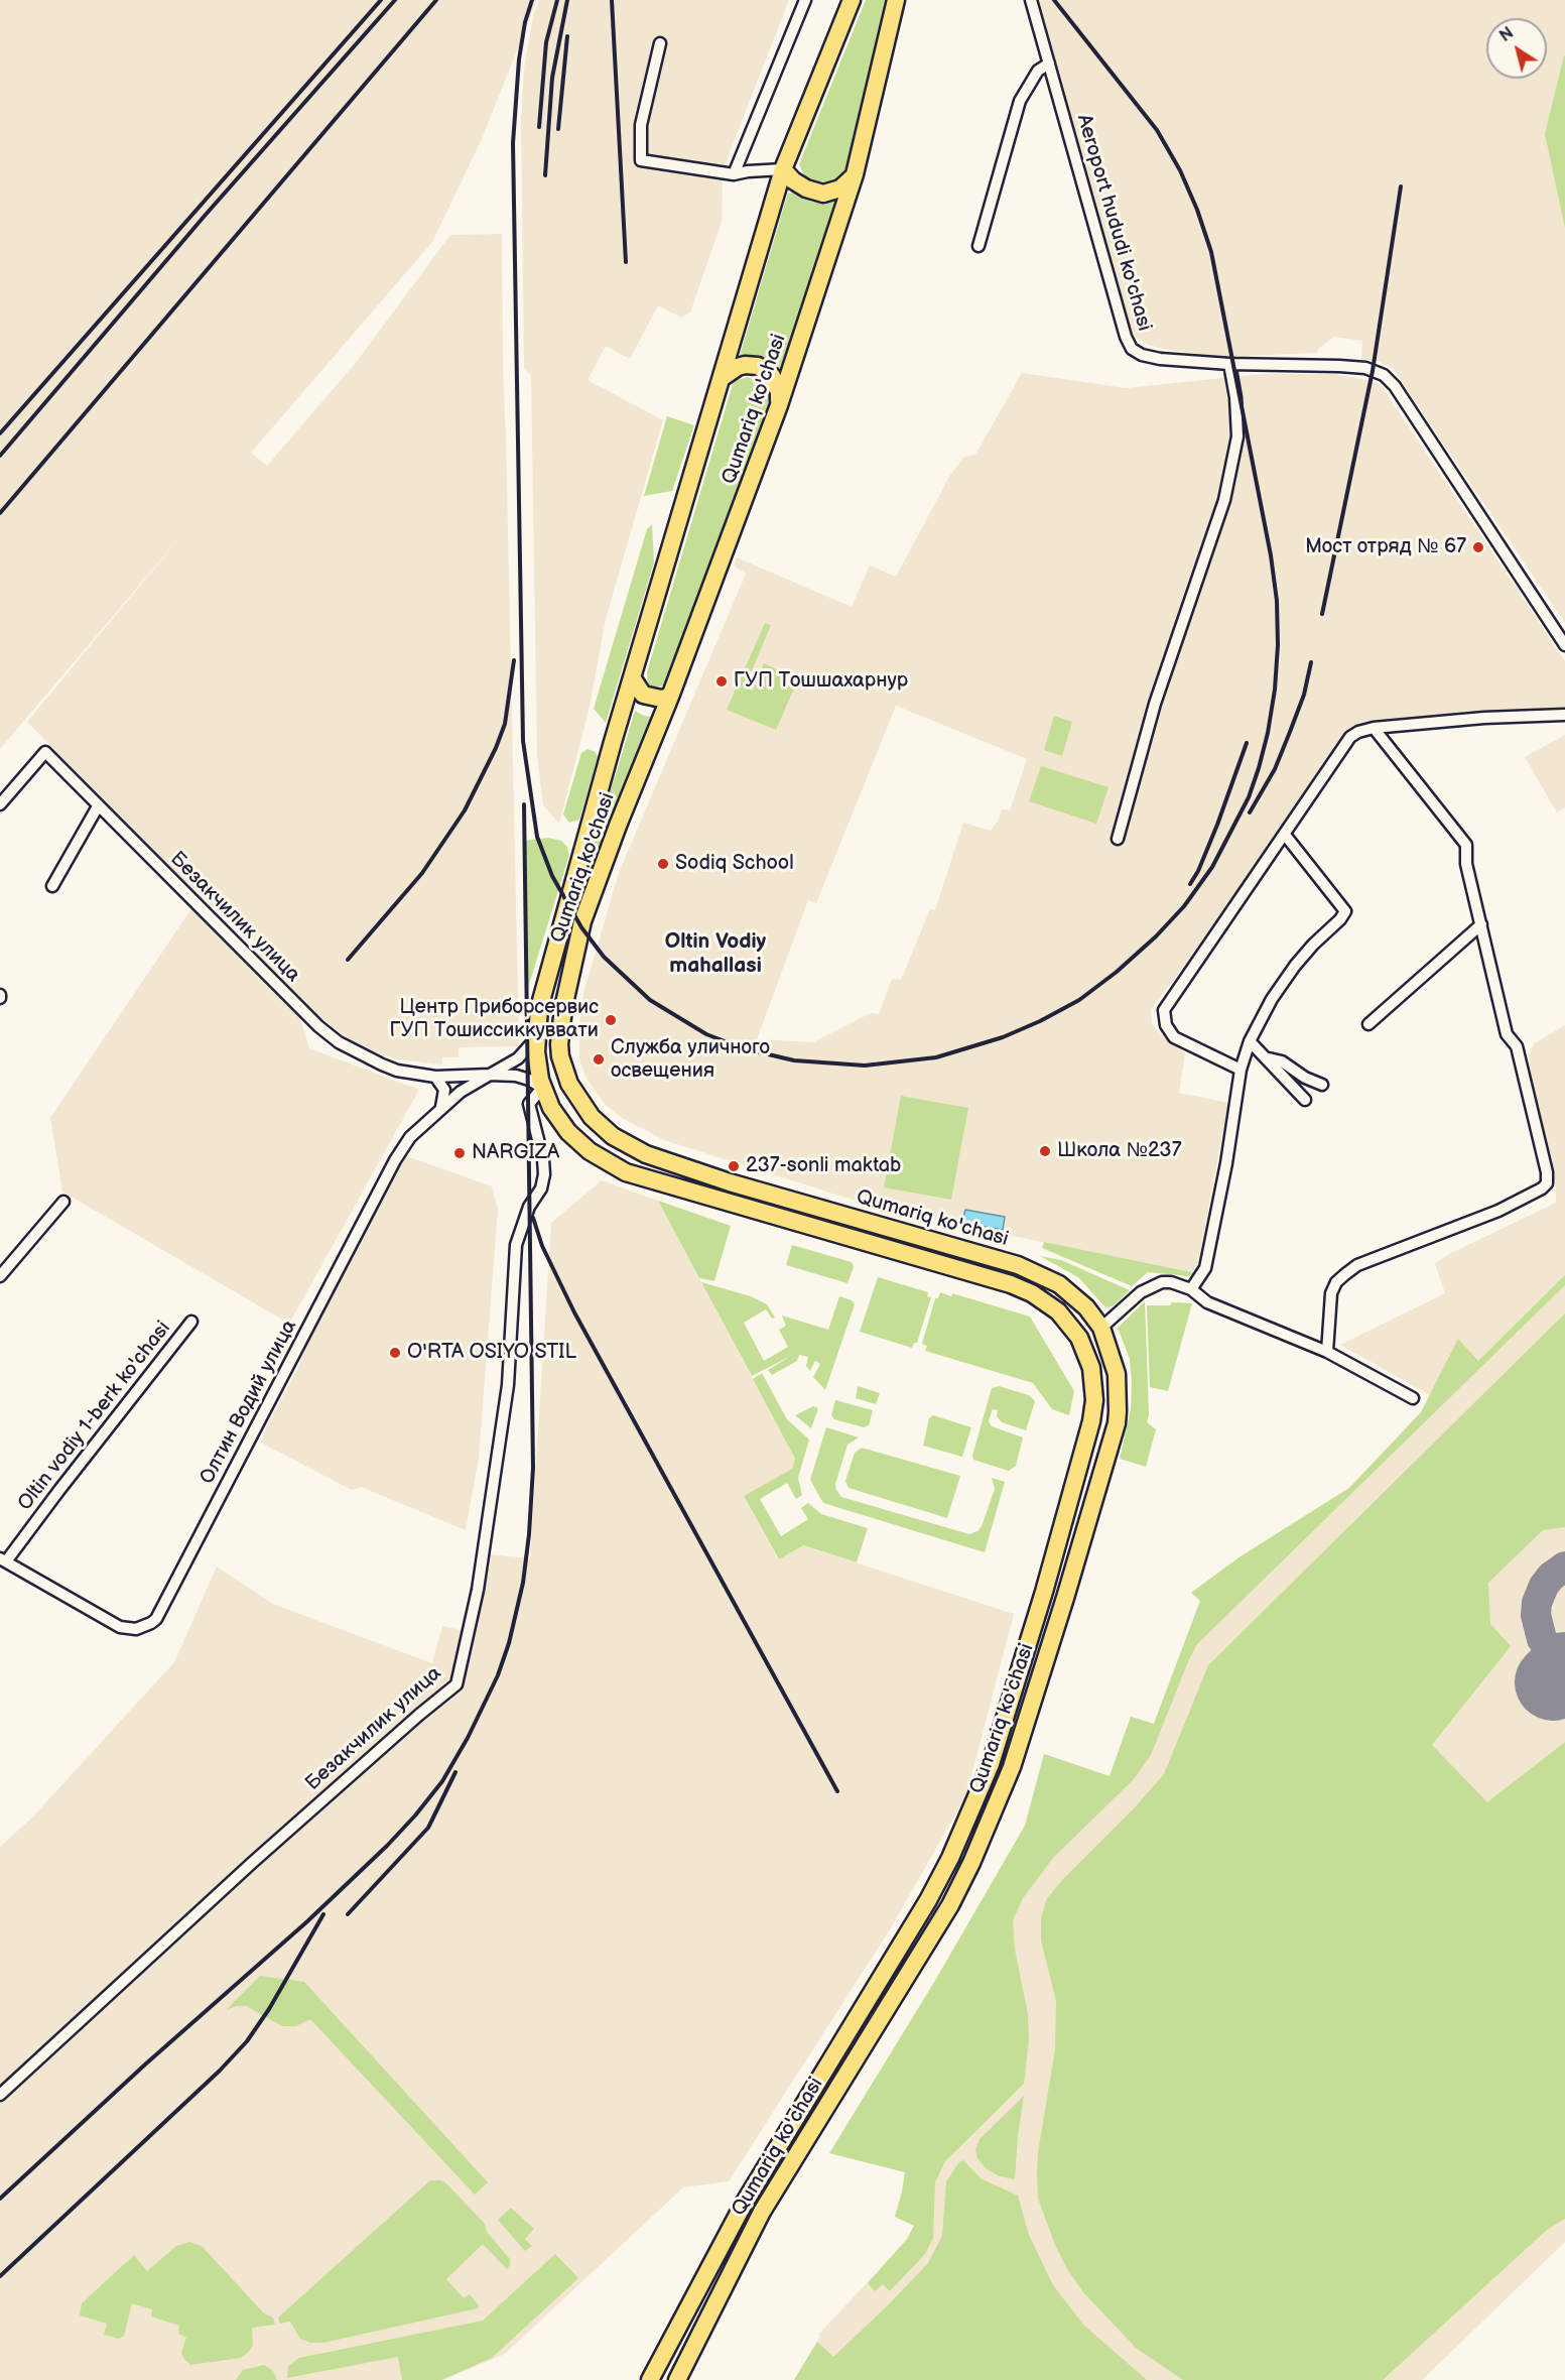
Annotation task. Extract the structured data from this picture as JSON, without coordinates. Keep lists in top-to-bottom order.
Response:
{
  "streets": {
    "main road": ["Qumariq ko'chasi"],
    "street": [
      "Aeroport hududi ko'chasi",
      "Безакчилик улица",
      "Олтин Водий улица",
      "Oltin vodiy 1-berk ko'chasi"
    ]
  },
  "crossings": [
    ["Qumariq ko'chasi", "Безакчилик улица"],
    ["Qumariq ko'chasi", "Олтин Водий улица"],
    ["Безакчилик улица", "Олтин Водий улица"],
    ["Олтин Водий улица", "Oltin vodiy 1-berk ko'chasi"]
  ],
  "districts": ["Oltin Vodiy mahallasi"],
  "places": [
    "Мост отряд № 67",
    "ГУП Тошшахарнур",
    "Sodiq School",
    "Центр Приборсервис ГУП Тошиссиккуввати",
    "Служба уличного освещения",
    "Школа №237",
    "NARGIZA",
    "237-sonli maktab",
    "O'RTA OSIYO STIL"
  ],
  "north": "top left"
}
